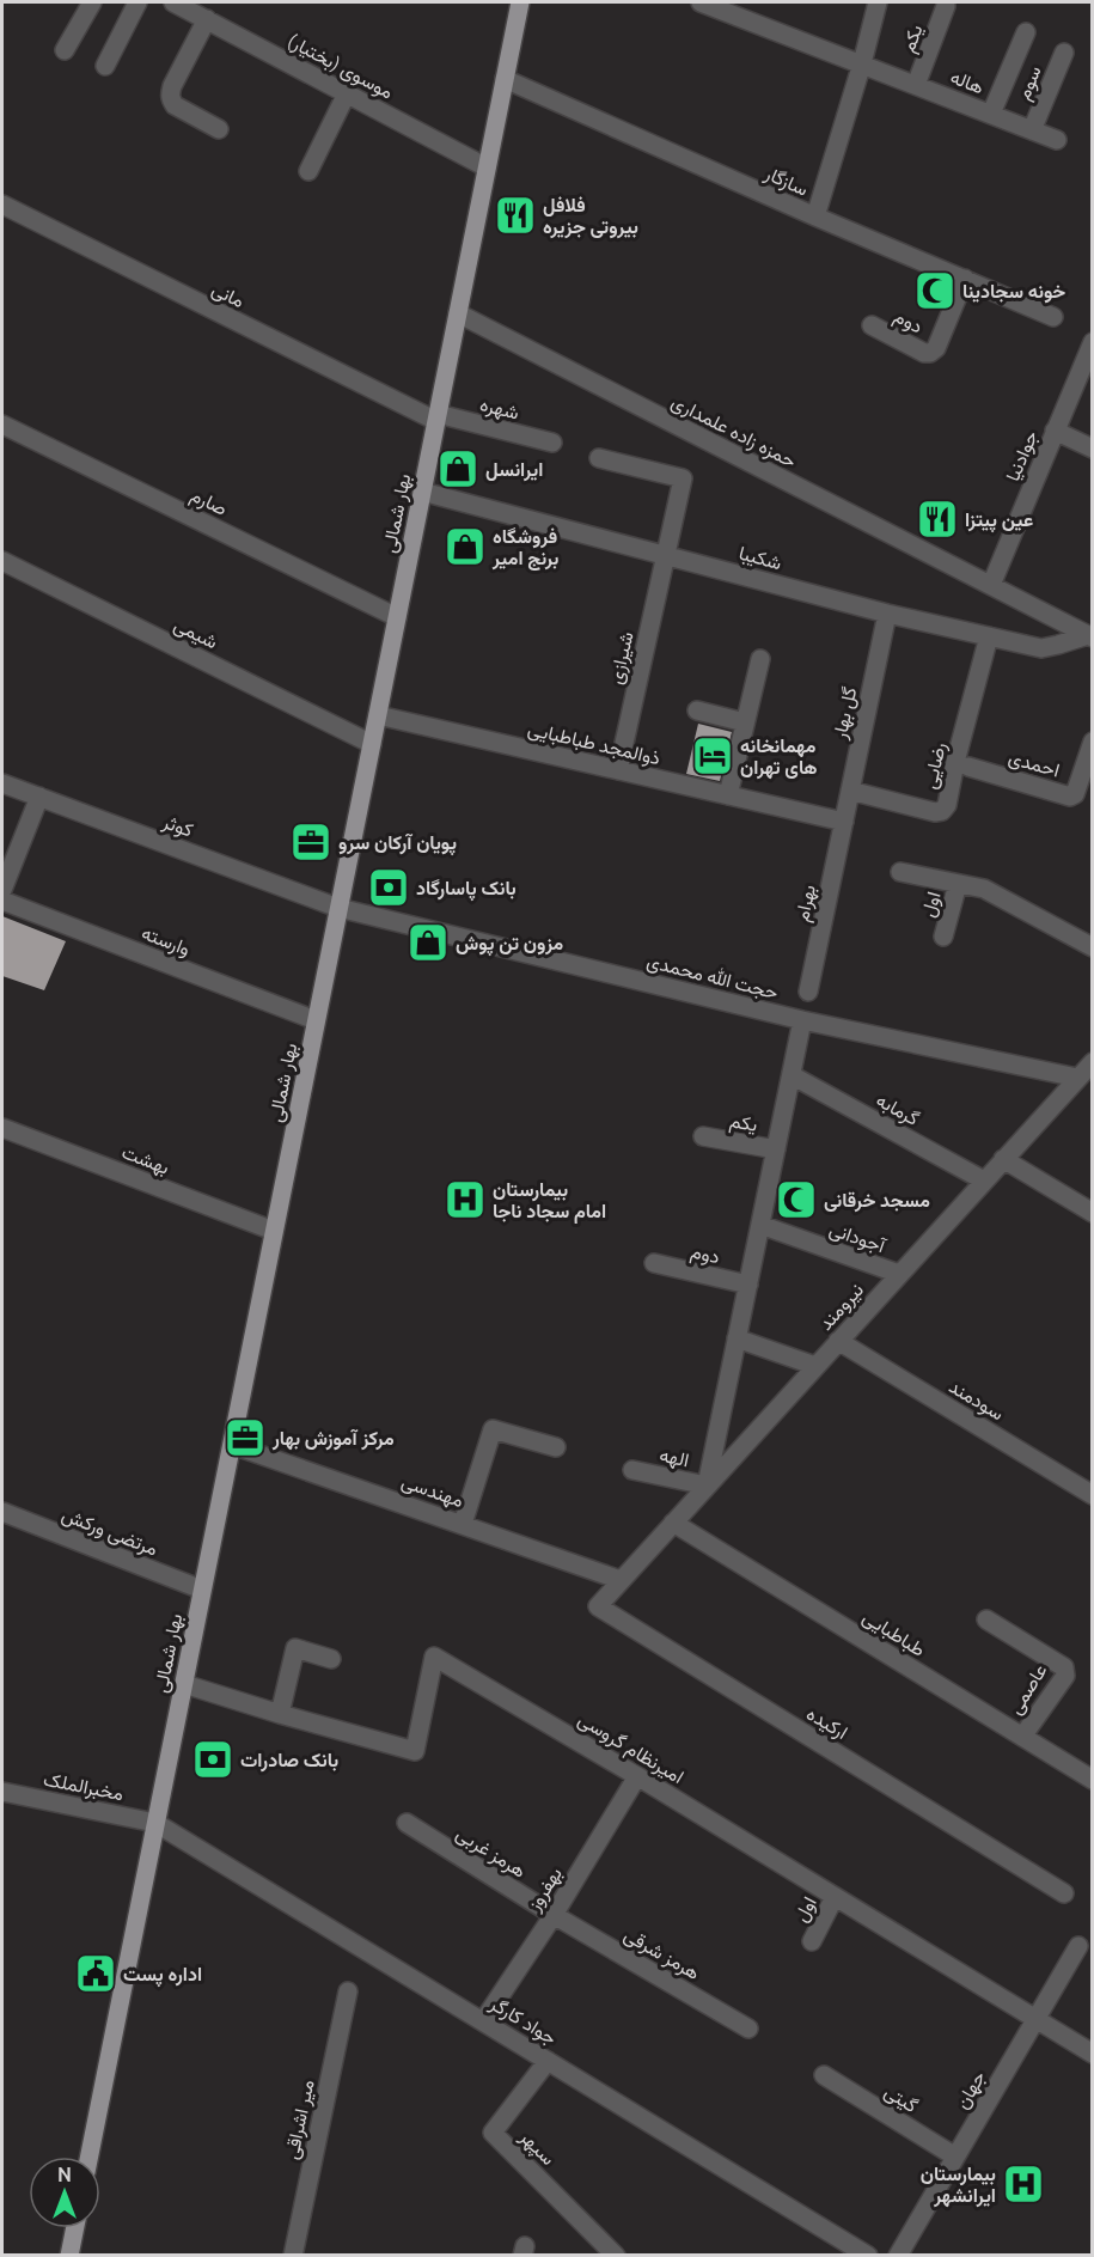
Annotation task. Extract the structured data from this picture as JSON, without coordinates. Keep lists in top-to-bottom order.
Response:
{
  "streets": {
    "main road": ["بهار شمالی"],
    "street": [
      "یکم",
      "موسوی (بختیار)",
      "هاله",
      "سوم",
      "سازگار",
      "مانی",
      "دوم",
      "شهره",
      "حمزه زاده علمداری",
      "جوادنیا",
      "صارم",
      "شکیبا",
      "شیمی",
      "شیرازی",
      "گل بهار",
      "ذوالمجد طباطبایی",
      "احمدی",
      "رضایی",
      "کوثر",
      "بهرام",
      "اول",
      "وارسته",
      "حجت الله محمدی",
      "گرمابه",
      "بهشت",
      "آجودانی",
      "نیرومند",
      "سودمند",
      "الهه",
      "مهندسی",
      "مرتضی ورکش",
      "طباطبایی",
      "عاصمی",
      "ارکیده",
      "امیرنظام گروسی",
      "مخبرالملک",
      "هرمز غربی",
      "بهفروز",
      "هرمز شرقی",
      "جواد کارگر",
      "جهان",
      "گیتی",
      "میر اشراقی",
      "سپهر"
    ]
  },
  "crossings": [
    ["یکم", "هاله"],
    ["موسوی (بختیار)", "بهار شمالی"],
    ["هاله", "سوم"],
    ["سازگار", "دوم"],
    ["سازگار", "بهار شمالی"],
    ["مانی", "شهره"],
    ["مانی", "بهار شمالی"],
    ["شهره", "بهار شمالی"],
    ["حمزه زاده علمداری", "جوادنیا"],
    ["حمزه زاده علمداری", "بهار شمالی"],
    ["حمزه زاده علمداری", "شکیبا"],
    ["صارم", "بهار شمالی"],
    ["بهار شمالی", "شکیبا"],
    ["بهار شمالی", "شیمی"],
    ["بهار شمالی", "ذوالمجد طباطبایی"],
    ["بهار شمالی", "کوثر"],
    ["بهار شمالی", "وارسته"],
    ["بهار شمالی", "حجت الله محمدی"],
    ["بهار شمالی", "بهشت"],
    ["بهار شمالی", "مهندسی"],
    ["بهار شمالی", "مرتضی ورکش"],
    ["بهار شمالی", "امیرنظام گروسی"],
    ["بهار شمالی", "مخبرالملک"],
    ["بهار شمالی", "جواد کارگر"],
    ["شکیبا", "شیرازی"],
    ["شکیبا", "گل بهار"],
    ["شکیبا", "رضایی"],
    ["شیرازی", "ذوالمجد طباطبایی"],
    ["گل بهار", "ذوالمجد طباطبایی"],
    ["گل بهار", "رضایی"],
    ["گل بهار", "بهرام"],
    ["ذوالمجد طباطبایی", "بهرام"],
    ["کوثر", "حجت الله محمدی"],
    ["اول", "امیرنظام گروسی"],
    ["حجت الله محمدی", "نیرومند"],
    ["گرمابه", "نیرومند"],
    ["آجودانی", "نیرومند"],
    ["نیرومند", "سودمند"],
    ["نیرومند", "الهه"],
    ["نیرومند", "مهندسی"],
    ["نیرومند", "طباطبایی"],
    ["نیرومند", "ارکیده"],
    ["مهندسی", "ارکیده"],
    ["طباطبایی", "عاصمی"],
    ["امیرنظام گروسی", "بهفروز"],
    ["امیرنظام گروسی", "جهان"],
    ["مخبرالملک", "جواد کارگر"],
    ["هرمز غربی", "بهفروز"],
    ["هرمز غربی", "هرمز شرقی"],
    ["بهفروز", "هرمز شرقی"],
    ["بهفروز", "جواد کارگر"],
    ["جواد کارگر", "سپهر"],
    ["جهان", "گیتی"]
  ],
  "places": {
    "restaurant": ["فلافل بیروتی جزیره", "عین پیتزا"],
    "mosque": ["خونه سجادینا", "مسجد خرقانی"],
    "shop": ["ایرانسل", "فروشگاه برنج امیر", "مزون تن پوش"],
    "hotel": ["مهمانخانه های تهران"],
    "office": ["پویان آرکان سرو", "مرکز آموزش بهار"],
    "bank": ["بانک پاسارگاد", "بانک صادرات"],
    "hospital": ["بیمارستان امام سجاد ناجا", "بیمارستان ایرانشهر"],
    "public building": ["اداره پست"]
  },
  "north": "top"
}
